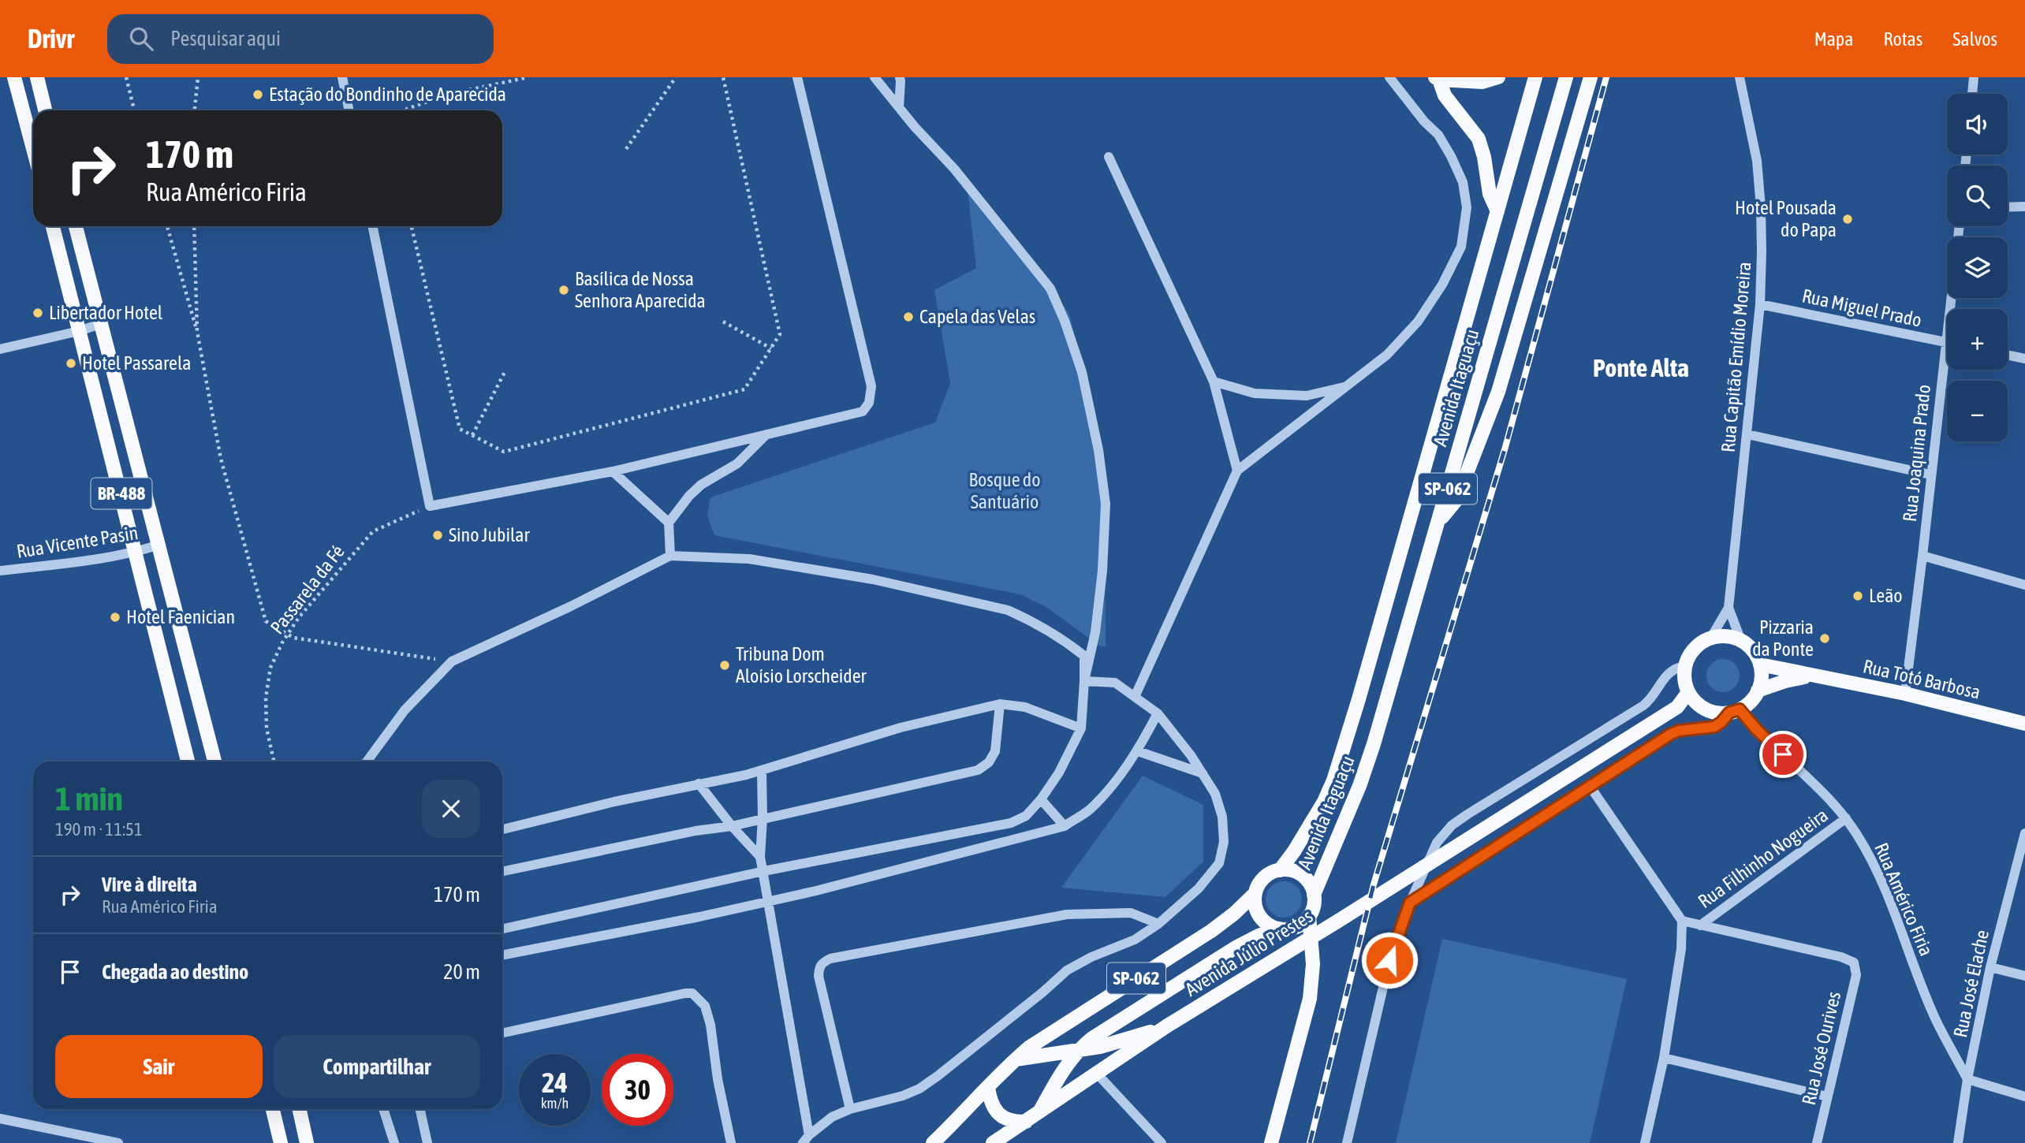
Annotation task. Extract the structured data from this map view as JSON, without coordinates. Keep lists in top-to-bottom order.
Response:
{
  "streets": {
    "main road": [
      "Avenida Itaguaçu",
      "SP-062",
      "BR-488",
      "Rua Totó Barbosa",
      "Avenida Júlio Prestes"
    ],
    "street": [
      "Rua Miguel Prado",
      "Rua Capitão Emídio Moreira",
      "Rua Joaquina Prado",
      "Rua Vicente Pasin",
      "Rua Filhinho Nogueira",
      "Rua Américo Firia",
      "Rua José Elache",
      "Rua José Ourives"
    ],
    "path": ["Passarela da Fé"]
  },
  "crossings": [
    ["Rua Miguel Prado", "Rua Capitão Emídio Moreira"],
    ["Rua Miguel Prado", "Rua Joaquina Prado"],
    ["Rua Capitão Emídio Moreira", "Rua Totó Barbosa"],
    ["Rua Capitão Emídio Moreira", "Rua Américo Firia"],
    ["Rua Capitão Emídio Moreira", "Avenida Júlio Prestes"],
    ["Avenida Itaguaçu", "SP-062"],
    ["Avenida Itaguaçu", "Avenida Júlio Prestes"],
    ["Rua Joaquina Prado", "Rua Totó Barbosa"],
    ["SP-062", "Avenida Júlio Prestes"],
    ["BR-488", "Rua Vicente Pasin"],
    ["Rua Totó Barbosa", "Rua Américo Firia"],
    ["Rua Totó Barbosa", "Avenida Júlio Prestes"],
    ["Rua Filhinho Nogueira", "Rua Américo Firia"],
    ["Rua Filhinho Nogueira", "Rua José Ourives"],
    ["Rua Américo Firia", "Avenida Júlio Prestes"],
    ["Rua Américo Firia", "Rua José Elache"]
  ],
  "districts": ["Ponte Alta"],
  "parks": ["Bosque do Santuário"],
  "places": [
    "Estação do Bondinho de Aparecida",
    "Hotel Pousada do Papa",
    "Basílica de Nossa Senhora Aparecida",
    "Libertador Hotel",
    "Capela das Velas",
    "Hotel Passarela",
    "Sino Jubilar",
    "Leão",
    "Hotel Faenician",
    "Pizzaria da Ponte",
    "Tribuna Dom Aloísio Lorscheider"
  ],
  "page": {
    "header": "Drivr",
    "search": "Pesquisar aqui",
    "nav": ["Mapa", "Rotas", "Salvos"],
    "map_buttons": ["+", "−"],
    "turn": ["170 m", "Rua Américo Firia"],
    "heading": ["1 min", "190 m · 11:51"],
    "list": [
      {
        "name": "Vire à direita",
        "note": "Rua Américo Firia",
        "value": "170 m"
      },
      {
        "name": "Chegada ao destino",
        "value": "20 m"
      }
    ],
    "buttons": ["Sair", "Compartilhar"],
    "speed": "24 km/h",
    "limit": "30"
  }
}
